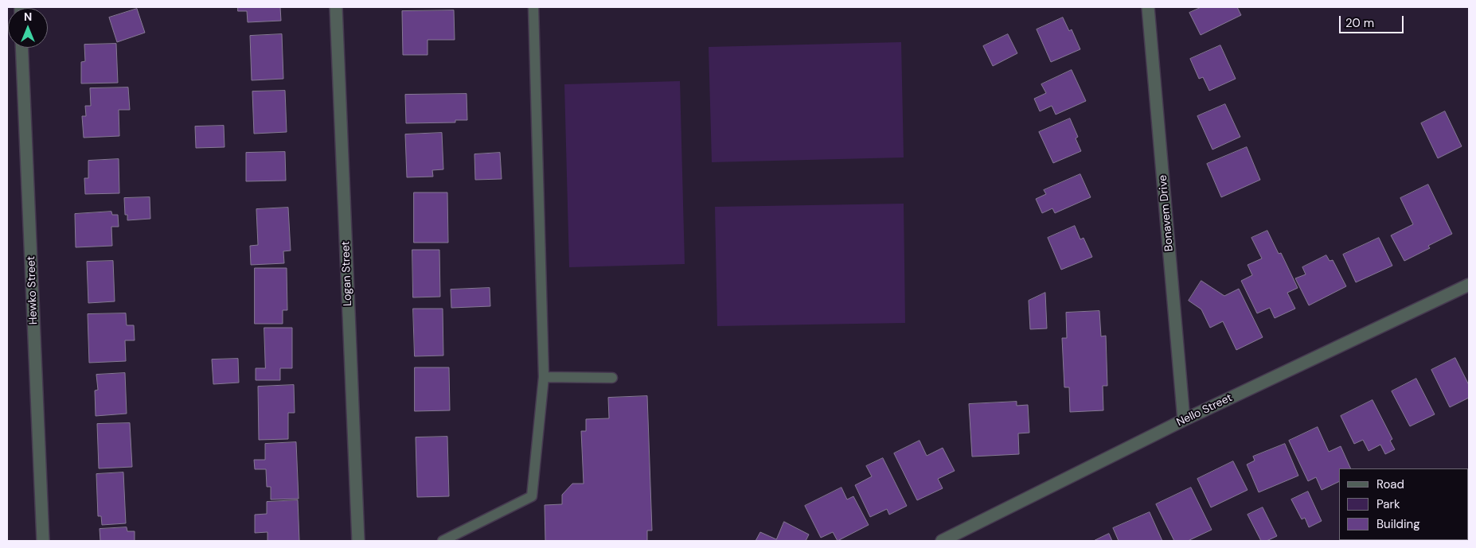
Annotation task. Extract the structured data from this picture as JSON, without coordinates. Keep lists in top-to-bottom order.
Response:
{
  "streets": {
    "street": [
      "Bonavem Drive",
      "Logan Street",
      "Hewko Street",
      "Nello Street"
    ]
  },
  "crossings": [
    ["Bonavem Drive", "Nello Street"]
  ],
  "legend": ["Road", "Park", "Building"],
  "scale_bar": "20 m",
  "north": "top"
}
